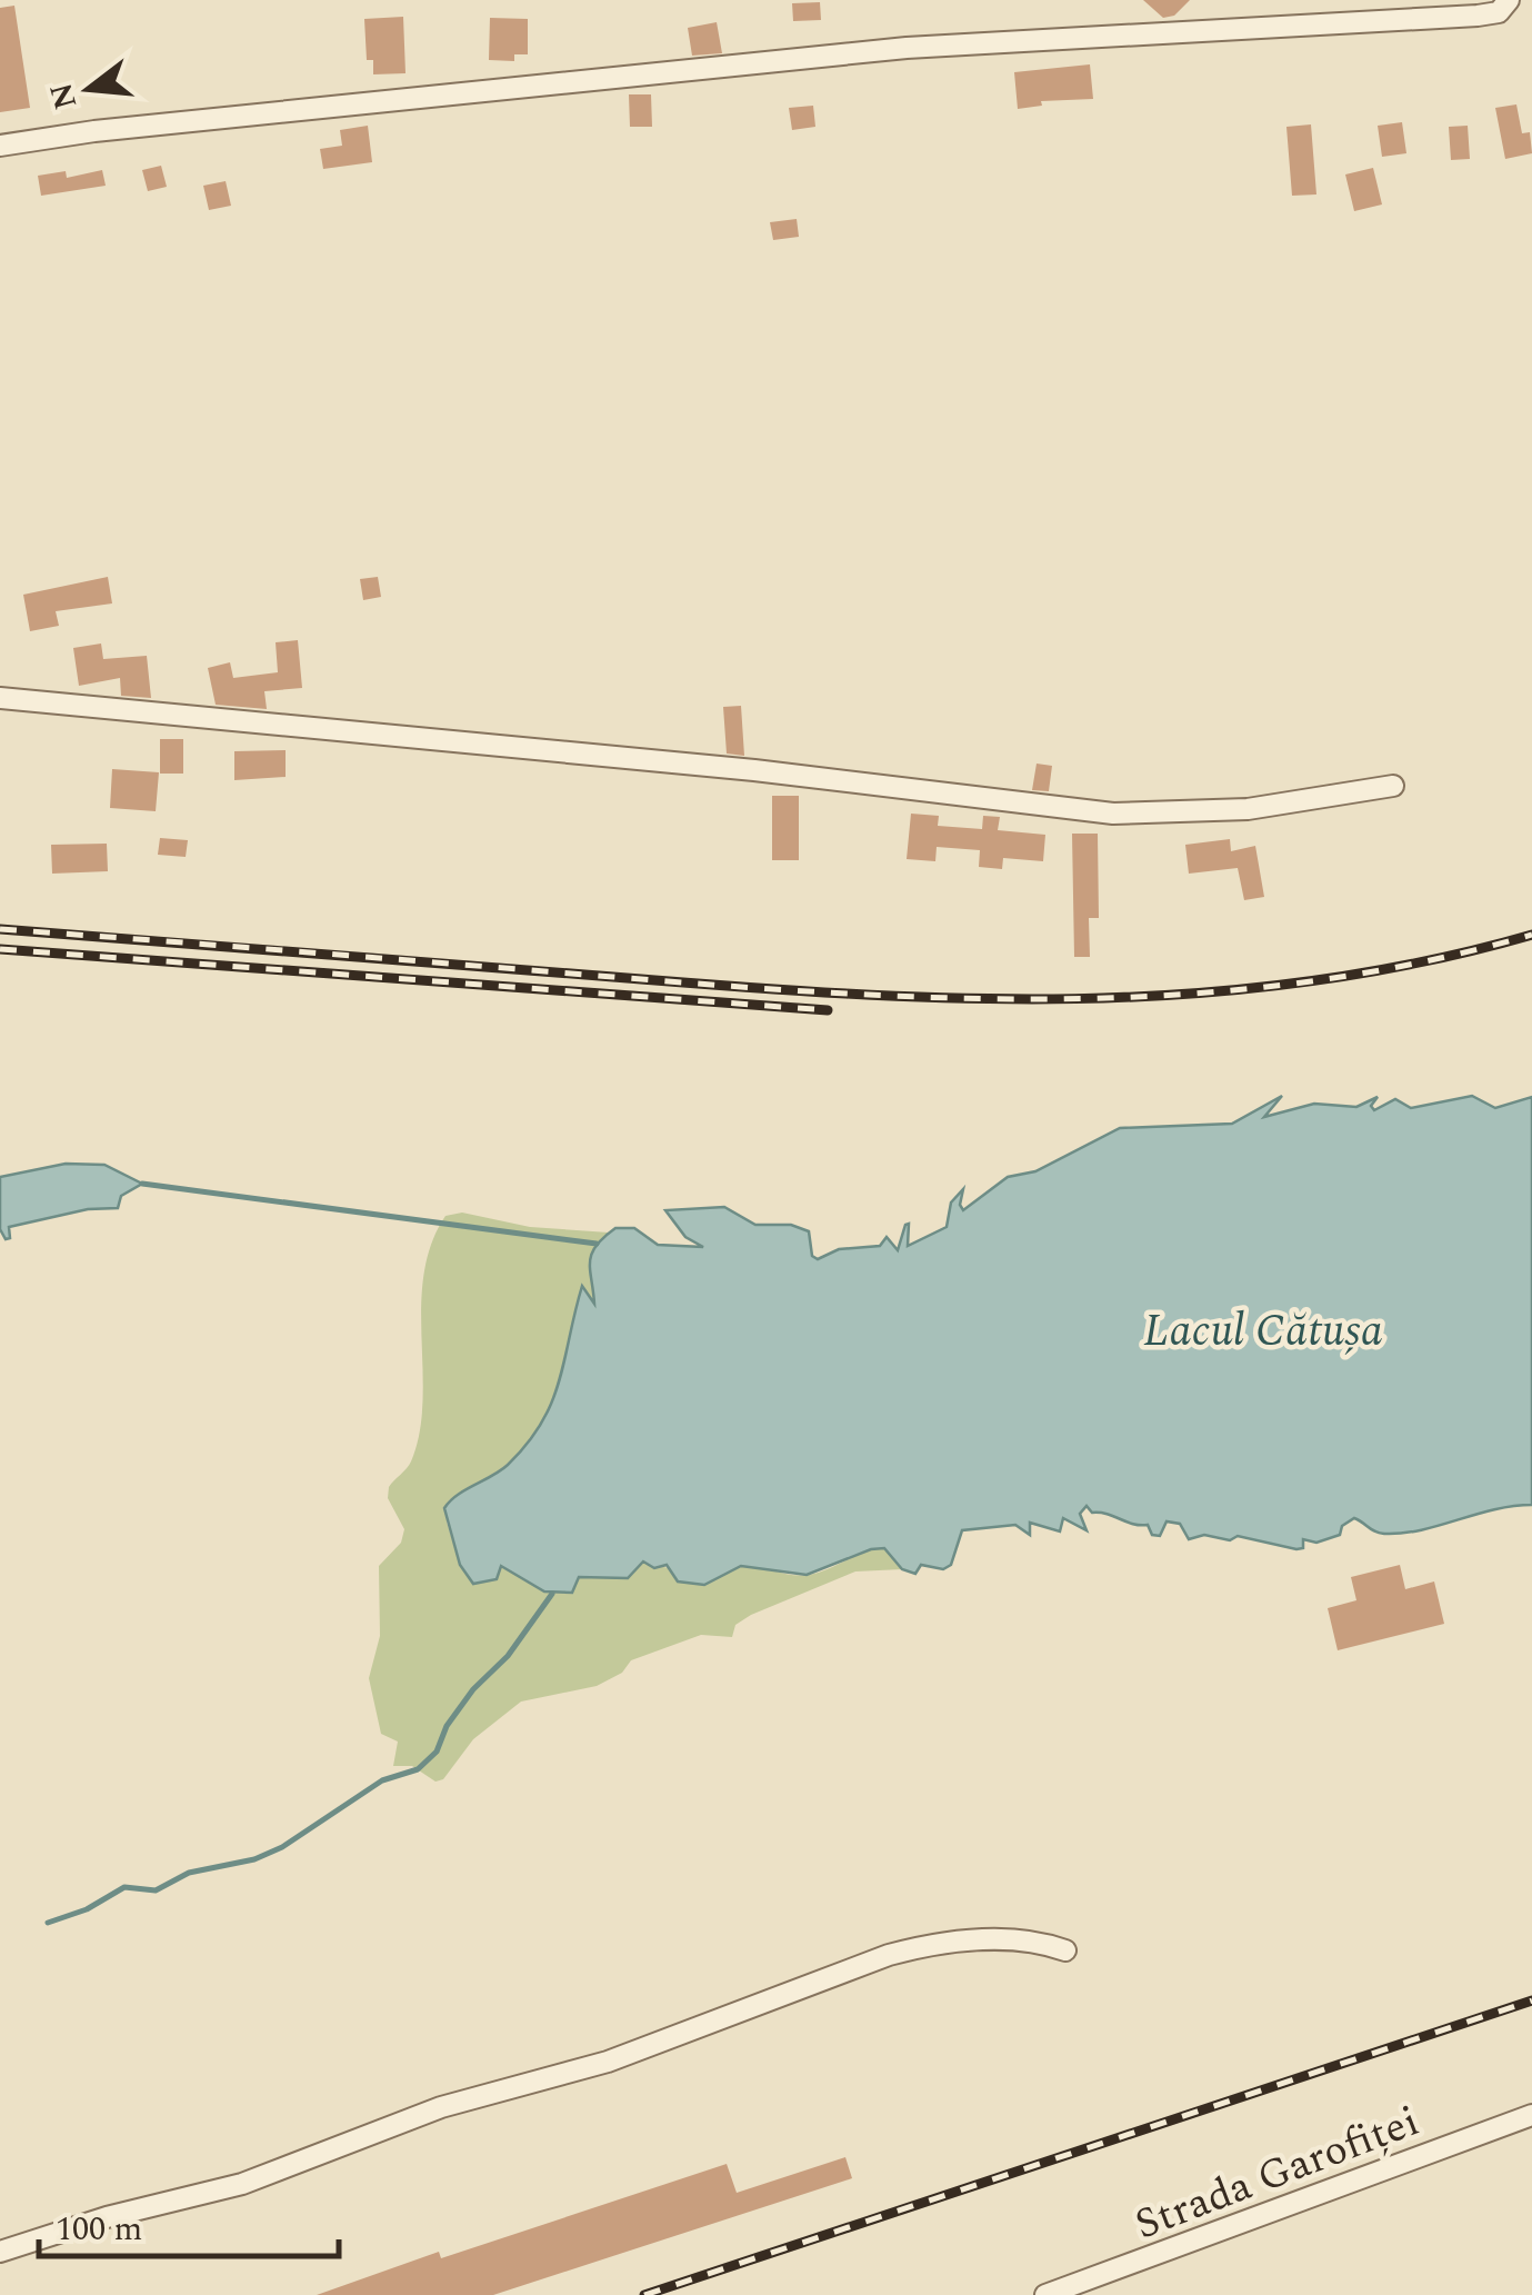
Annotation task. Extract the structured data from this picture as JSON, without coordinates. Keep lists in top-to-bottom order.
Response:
{
  "streets": {
    "street": ["Strada Garofiței"]
  },
  "water": ["Lacul Cătușa"],
  "scale_bar": "100 m",
  "north": "left"
}
